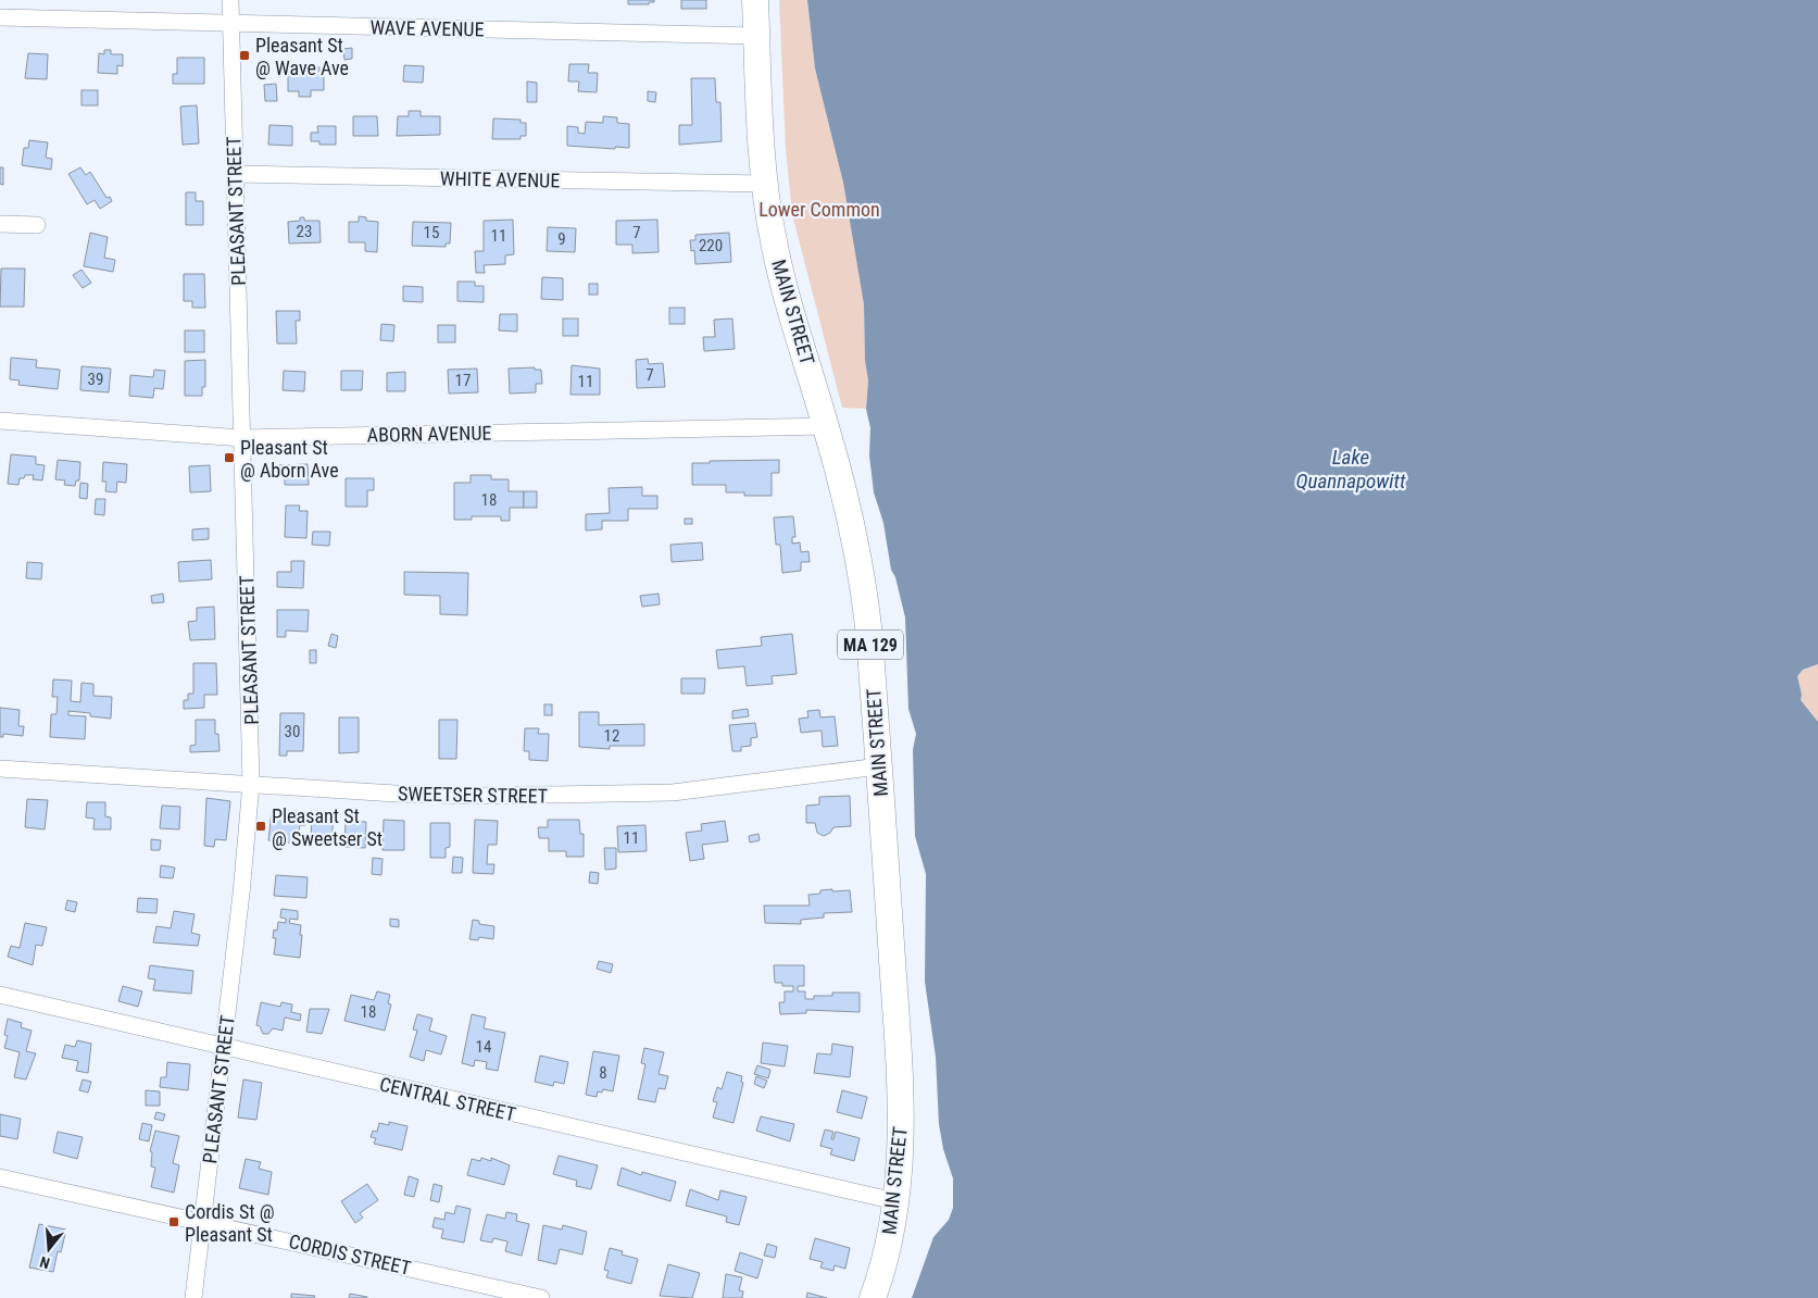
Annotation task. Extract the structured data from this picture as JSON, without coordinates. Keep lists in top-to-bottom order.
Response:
{
  "streets": {
    "main road": ["MAIN STREET", "MA 129"],
    "street": [
      "WAVE AVENUE",
      "WHITE AVENUE",
      "PLEASANT STREET",
      "ABORN AVENUE",
      "SWEETSER STREET",
      "CENTRAL STREET",
      "CORDIS STREET"
    ]
  },
  "crossings": [
    ["WAVE AVENUE", "PLEASANT STREET"],
    ["WAVE AVENUE", "MAIN STREET"],
    ["WHITE AVENUE", "PLEASANT STREET"],
    ["WHITE AVENUE", "MAIN STREET"],
    ["PLEASANT STREET", "ABORN AVENUE"],
    ["PLEASANT STREET", "SWEETSER STREET"],
    ["PLEASANT STREET", "CENTRAL STREET"],
    ["PLEASANT STREET", "CORDIS STREET"],
    ["MAIN STREET", "ABORN AVENUE"],
    ["MAIN STREET", "SWEETSER STREET"],
    ["MAIN STREET", "CENTRAL STREET"]
  ],
  "water": ["Lake Quannapowitt"],
  "parks": ["Lower Common"],
  "places": {
    "transit": [
      "Pleasant St @ Wave Ave",
      "Pleasant St @ Aborn Ave",
      "Pleasant St @ Sweetser St",
      "Cordis St @ Pleasant St"
    ]
  },
  "house_numbers": [
    "23",
    "15",
    "7",
    "11",
    "9",
    "220",
    "7",
    "39",
    "17",
    "11",
    "18",
    "30",
    "12",
    "11",
    "18",
    "14",
    "8"
  ],
  "north": "bottom"
}
